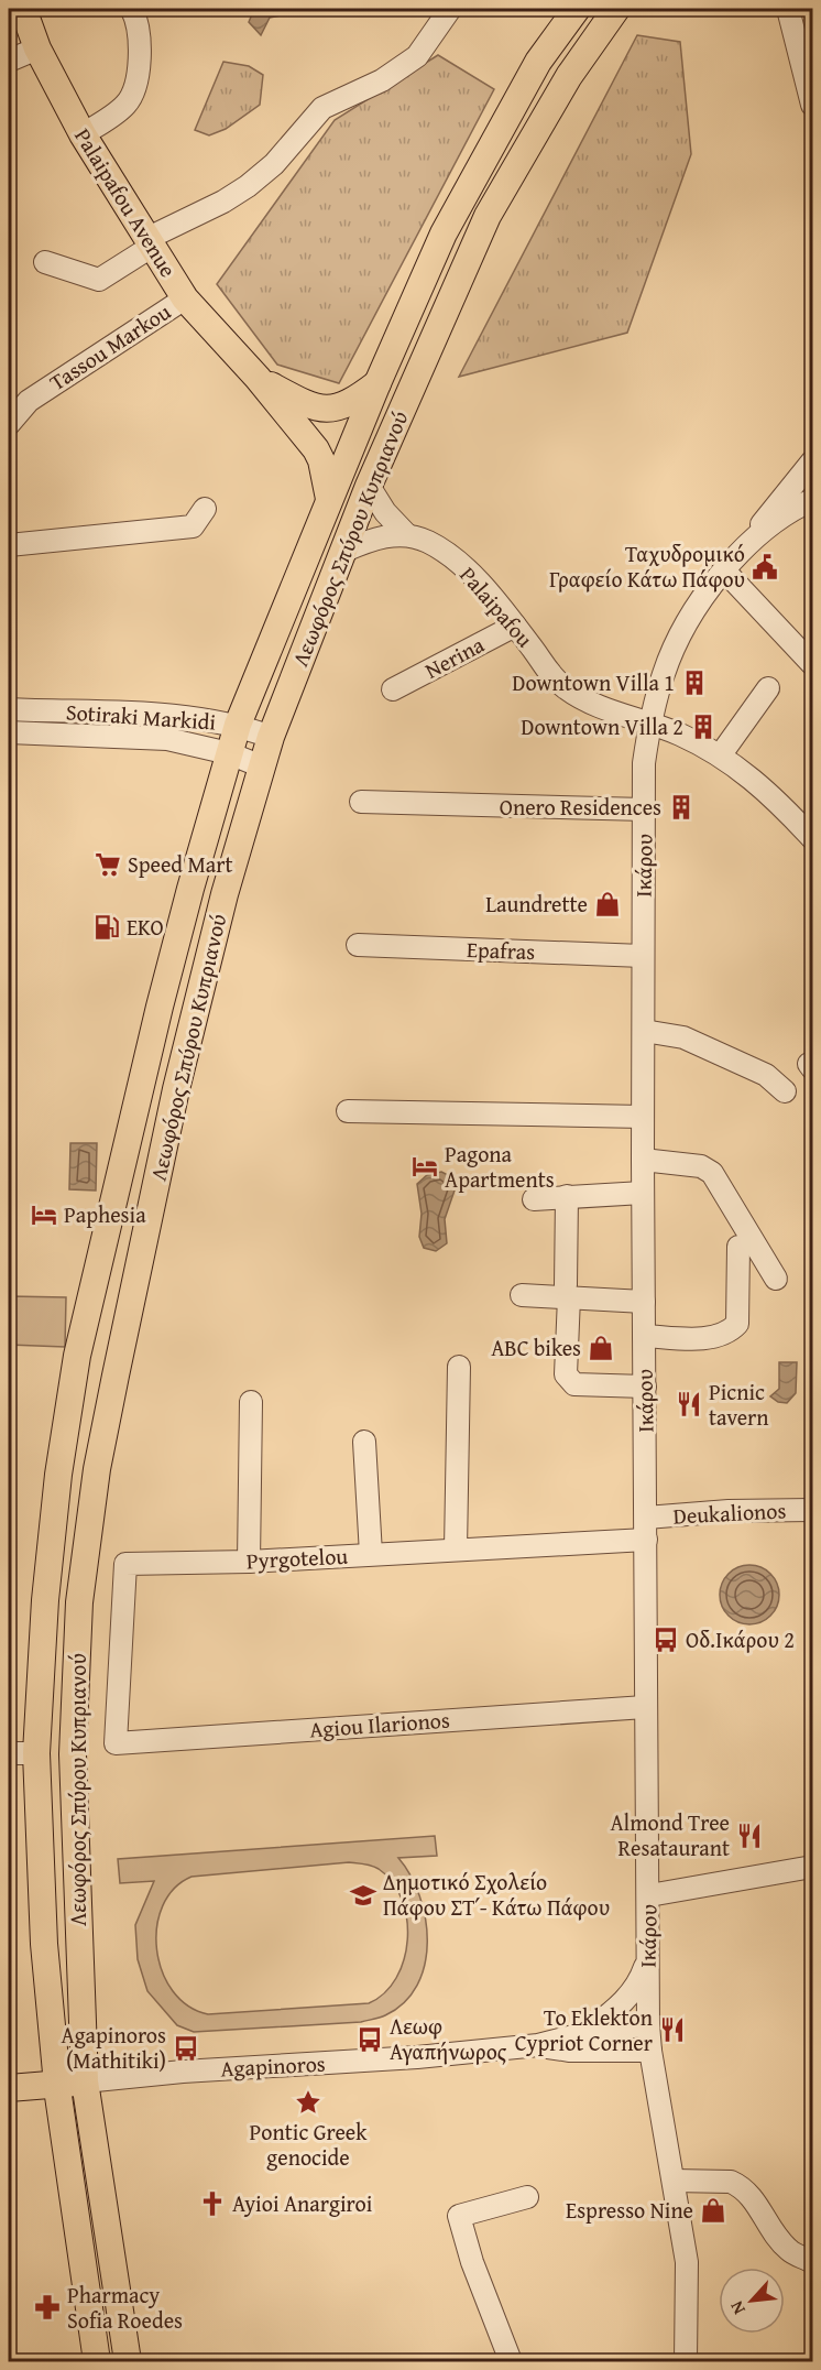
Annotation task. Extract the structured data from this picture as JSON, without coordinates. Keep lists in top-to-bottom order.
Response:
{
  "streets": {
    "main road": ["Palaipafou Avenue", "Λεωφόρος Σπύρου Κυπριανού", "Agapinoros"],
    "street": [
      "Tassou Markou",
      "Palaipafou",
      "Nerina",
      "Sotiraki Markidi",
      "Ικάρου",
      "Epafras",
      "Deukalionos",
      "Pyrgotelou",
      "Agiou Ilarionos"
    ]
  },
  "crossings": [
    ["Palaipafou Avenue", "Tassou Markou"],
    ["Palaipafou Avenue", "Λεωφόρος Σπύρου Κυπριανού"],
    ["Λεωφόρος Σπύρου Κυπριανού", "Sotiraki Markidi"],
    ["Λεωφόρος Σπύρου Κυπριανού", "Agapinoros"],
    ["Palaipafou", "Nerina"],
    ["Palaipafou", "Ικάρου"],
    ["Ικάρου", "Epafras"],
    ["Ικάρου", "Deukalionos"],
    ["Ικάρου", "Pyrgotelou"],
    ["Ικάρου", "Agiou Ilarionos"],
    ["Ικάρου", "Agapinoros"],
    ["Pyrgotelou", "Agiou Ilarionos"]
  ],
  "places": {
    "public building": ["Ταχυδρομικό Γραφείο Κάτω Πάφου"],
    "building": ["Downtown Villa 1", "Downtown Villa 2", "Onero Residences"],
    "supermarket": ["Speed Mart"],
    "shop": ["Laundrette", "ABC bikes", "Espresso Nine"],
    "fuel station": ["EKO"],
    "hotel": ["Pagona Apartments", "Paphesia"],
    "restaurant": ["Picnic tavern", "Almond Tree Resataurant", "To Eklekton Cypriot Corner"],
    "bus stop": ["Οδ.Ικάρου 2", "Λεωφ Αγαπήνωρος", "Agapinoros (Mathitiki)"],
    "school or university": ["Δημοτικό Σχολείο Πάφου ΣΤ΄ - Κάτω Πάφου"],
    "place": ["Pontic Greek genocide"],
    "church": ["Ayioi Anargiroi"],
    "pharmacy": ["Pharmacy Sofia Roedes"]
  },
  "north": "bottom left"
}
